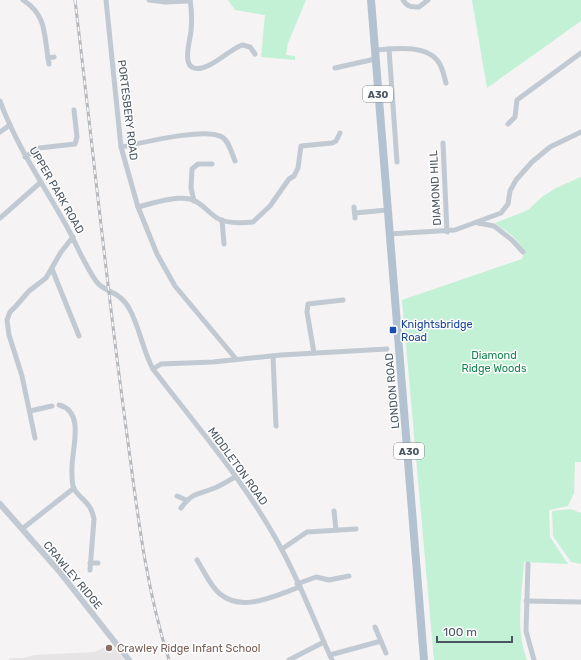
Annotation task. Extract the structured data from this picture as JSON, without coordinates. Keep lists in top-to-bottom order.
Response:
{
  "streets": {
    "main road": ["A30", "LONDON ROAD"],
    "street": [
      "PORTESBERY ROAD",
      "DIAMOND HILL",
      "UPPER PARK ROAD",
      "MIDDLETON ROAD",
      "CRAWLEY RIDGE"
    ]
  },
  "crossings": [
    ["UPPER PARK ROAD", "MIDDLETON ROAD"]
  ],
  "parks": ["Diamond Ridge Woods"],
  "places": {
    "transit": ["Knightsbridge Road"],
    "other": ["Crawley Ridge Infant School"]
  },
  "scale_bar": "100 m"
}
